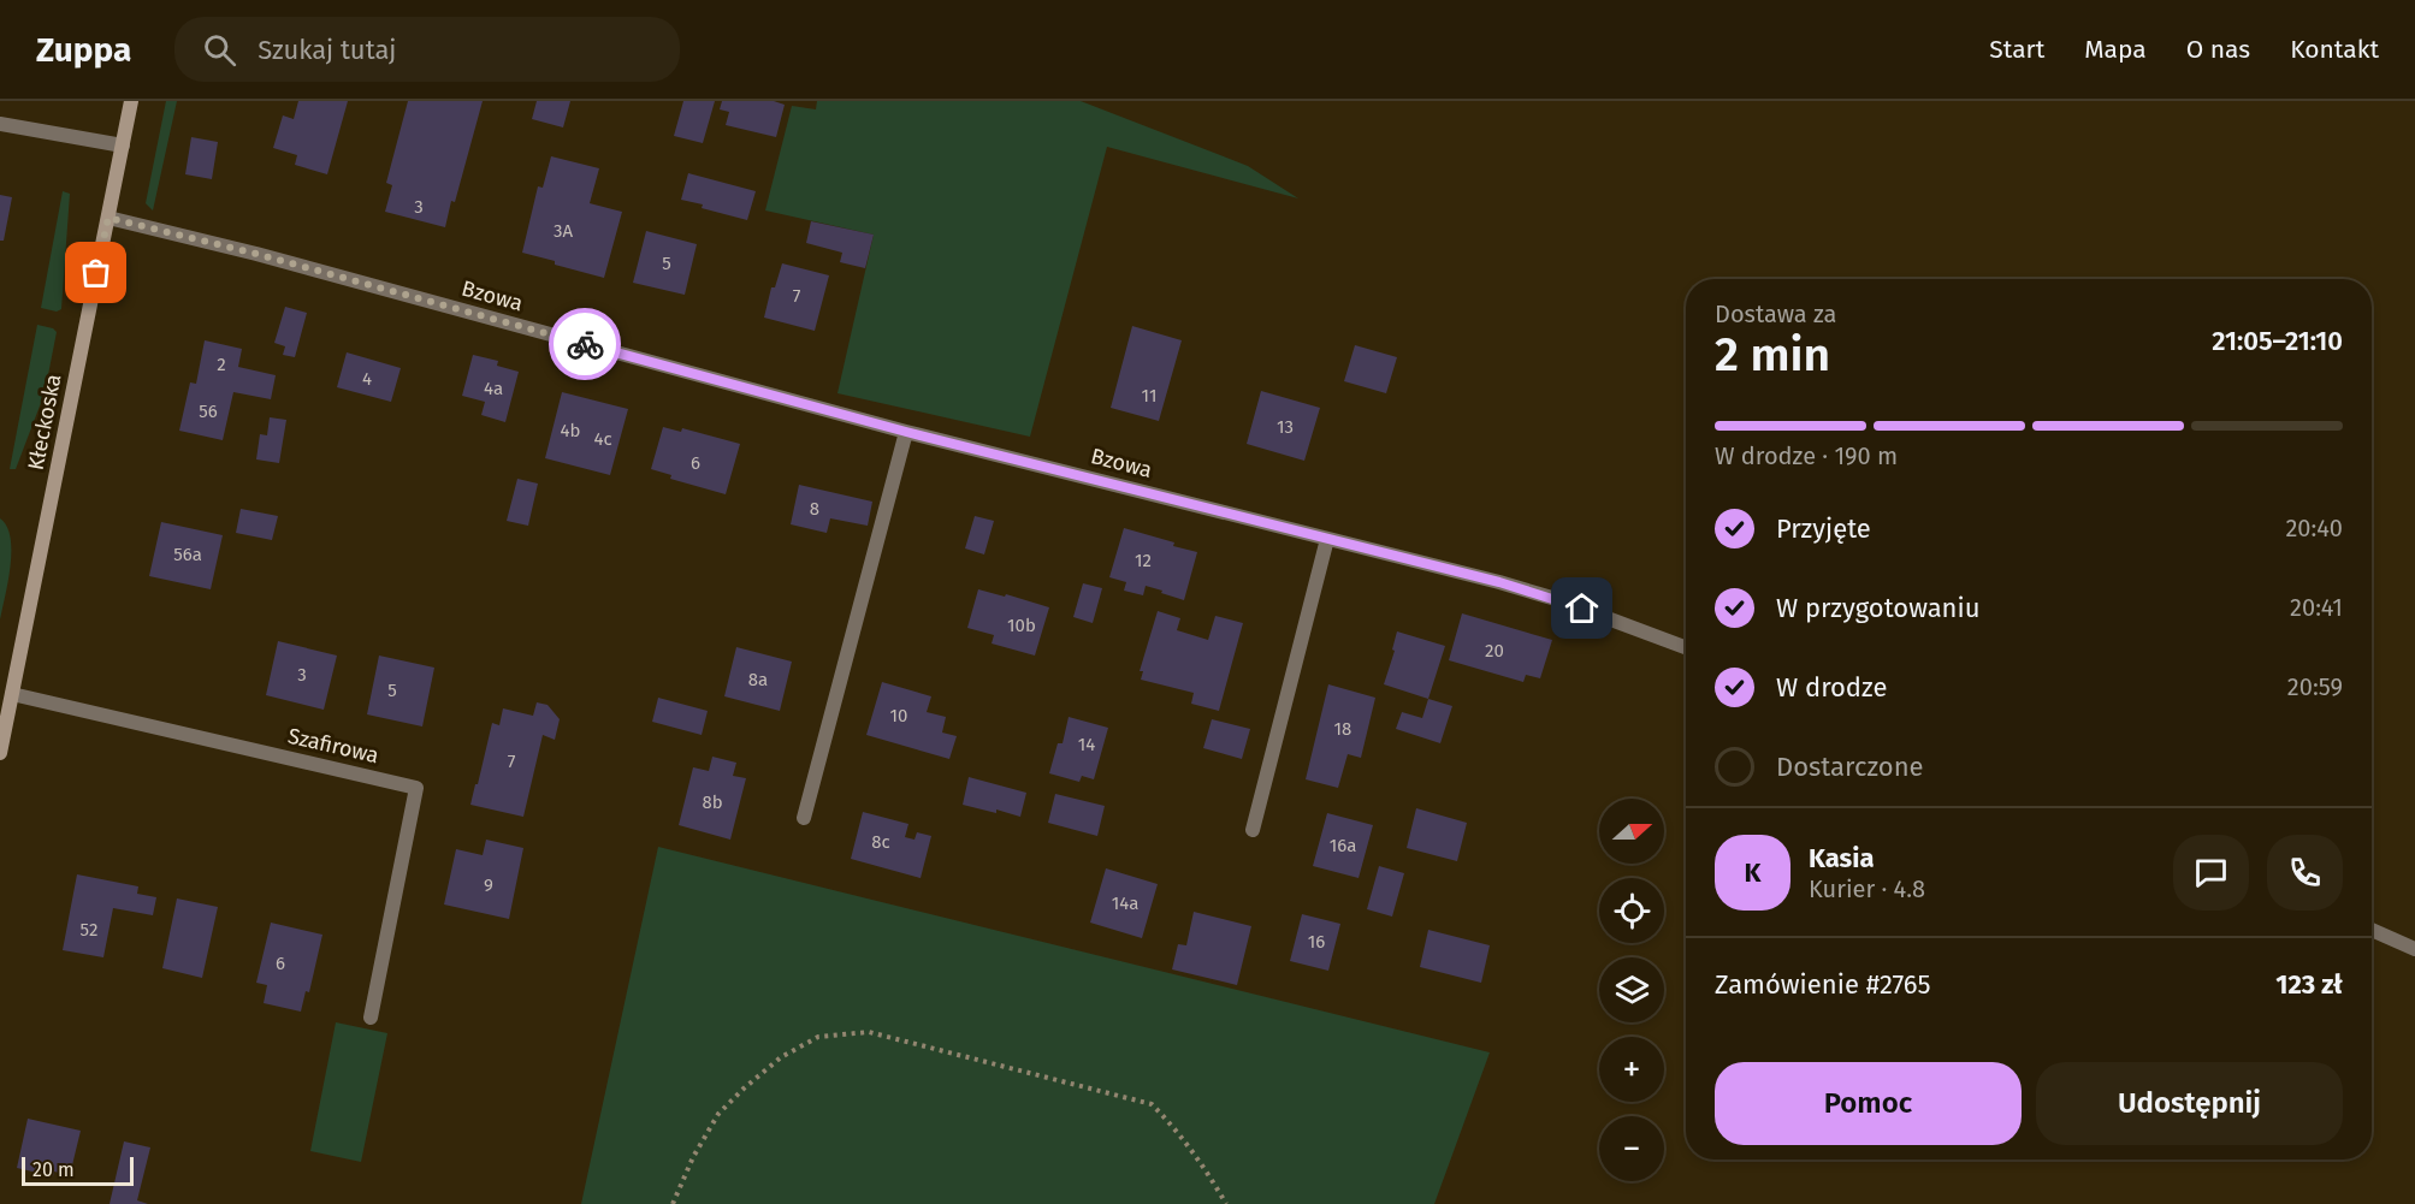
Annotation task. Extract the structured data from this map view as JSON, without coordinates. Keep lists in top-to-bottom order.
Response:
{
  "streets": {
    "main road": ["Kłeckoska"],
    "street": ["Bzowa", "Szafirowa"]
  },
  "crossings": [
    ["Bzowa", "Kłeckoska"],
    ["Kłeckoska", "Szafirowa"]
  ],
  "house_numbers": [
    "3",
    "3A",
    "5",
    "7",
    "2",
    "4",
    "4a",
    "11",
    "56",
    "13",
    "4b",
    "4c",
    "6",
    "8",
    "56a",
    "12",
    "10b",
    "20",
    "3",
    "8a",
    "5",
    "10",
    "18",
    "14",
    "7",
    "8b",
    "8c",
    "16a",
    "9",
    "14a",
    "52",
    "16",
    "6"
  ],
  "scale_bar": "20 m",
  "north": "right",
  "page": {
    "header": "Zuppa",
    "search": "Szukaj tutaj",
    "nav": [
      "Start",
      "Mapa",
      "O nas",
      "Kontakt"
    ],
    "heading": ["2 min", "Dostawa za", "21:05–21:10"],
    "panel": [
      "Kasia",
      "Kurier · 4.8",
      "Zamówienie #2765",
      "123 zł"
    ],
    "bar": "W drodze · 190 m",
    "list": [
      ["Przyjęte", "20:40"],
      ["W przygotowaniu", "20:41"],
      ["W drodze", "20:59"],
      "Dostarczone"
    ],
    "map_buttons": ["+", "−"],
    "round": "K",
    "buttons": ["Pomoc", "Udostępnij"],
    "scale": "20 m"
  }
}
